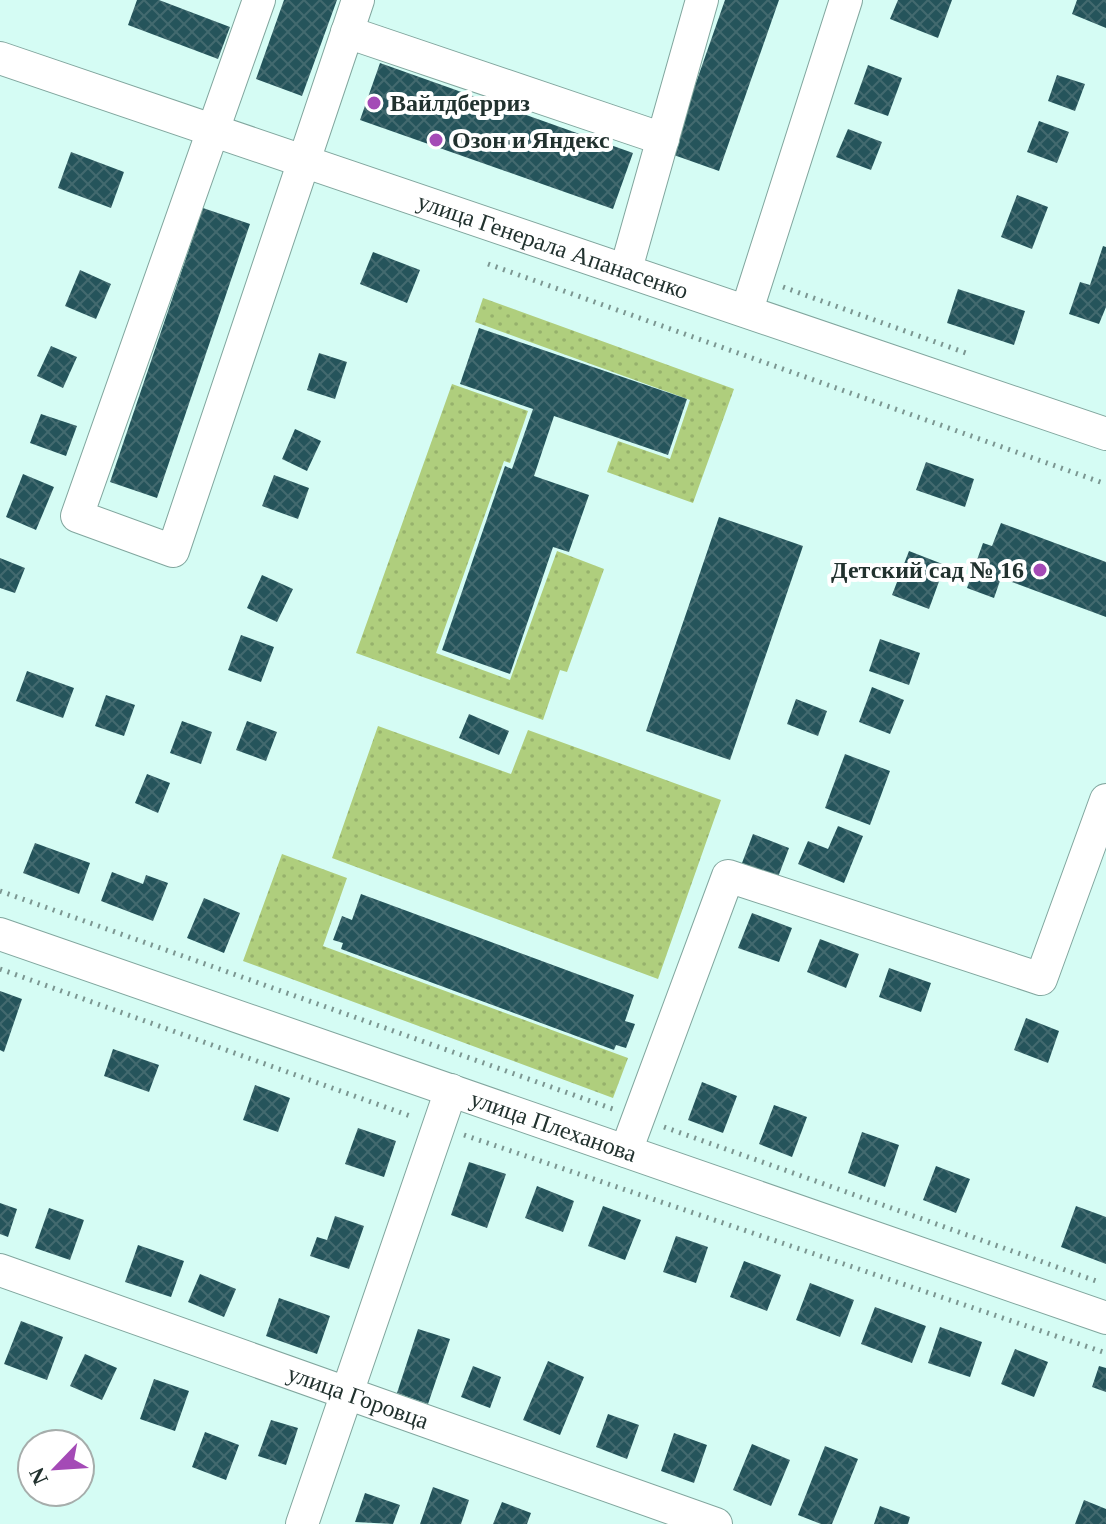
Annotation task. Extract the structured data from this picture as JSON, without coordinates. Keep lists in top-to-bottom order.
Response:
{
  "streets": {
    "street": ["улица Генерала Апанасенко", "улица Плеханова", "улица Горовца"]
  },
  "places": ["Вайлдберриз", "Озон и Яндекс", "Детский сад № 16"],
  "north": "bottom left"
}
